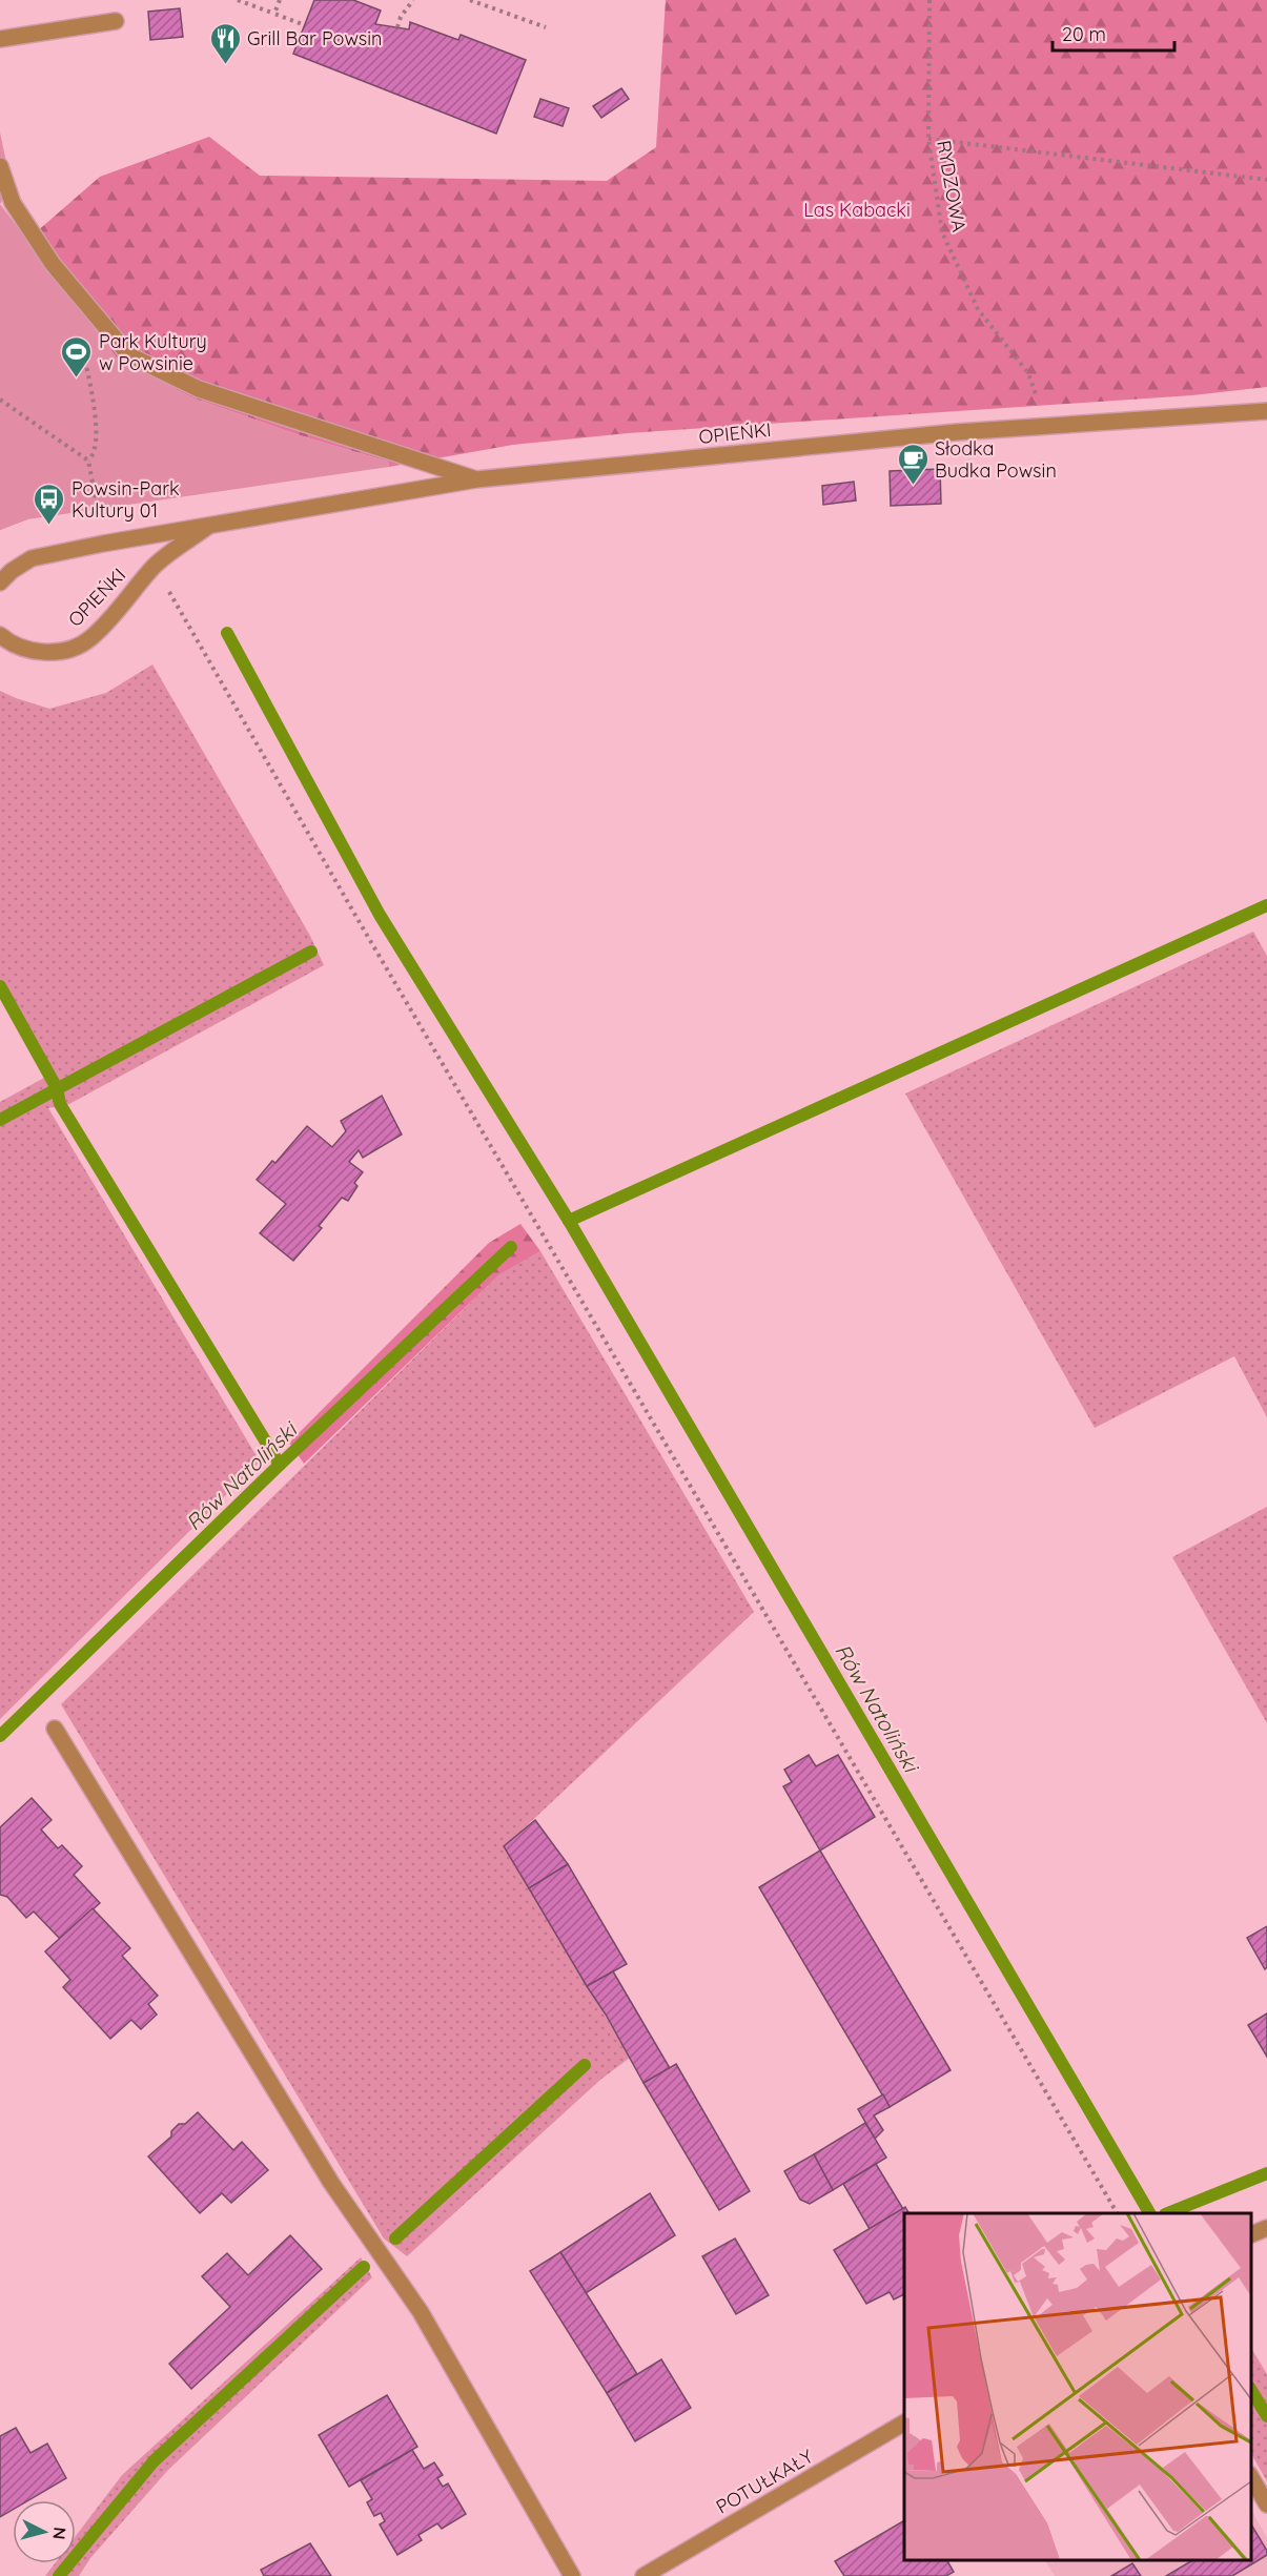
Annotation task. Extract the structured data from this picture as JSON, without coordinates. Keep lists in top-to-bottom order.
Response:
{
  "streets": {
    "street": ["OPIEŃKI", "POTUŁKAŁY"],
    "path": ["RYDZOWA"]
  },
  "crossings": [
    ["RYDZOWA", "OPIEŃKI"]
  ],
  "water": ["Rów Natoliński"],
  "parks": ["Las Kabacki"],
  "places": {
    "restaurant": ["Grill Bar Powsin"],
    "sports": ["Park Kultury w Powsinie"],
    "cafe": ["Słodka Budka Powsin"],
    "bus stop": ["Powsin-Park Kultury 01"]
  },
  "scale_bar": "20 m",
  "north": "right"
}
